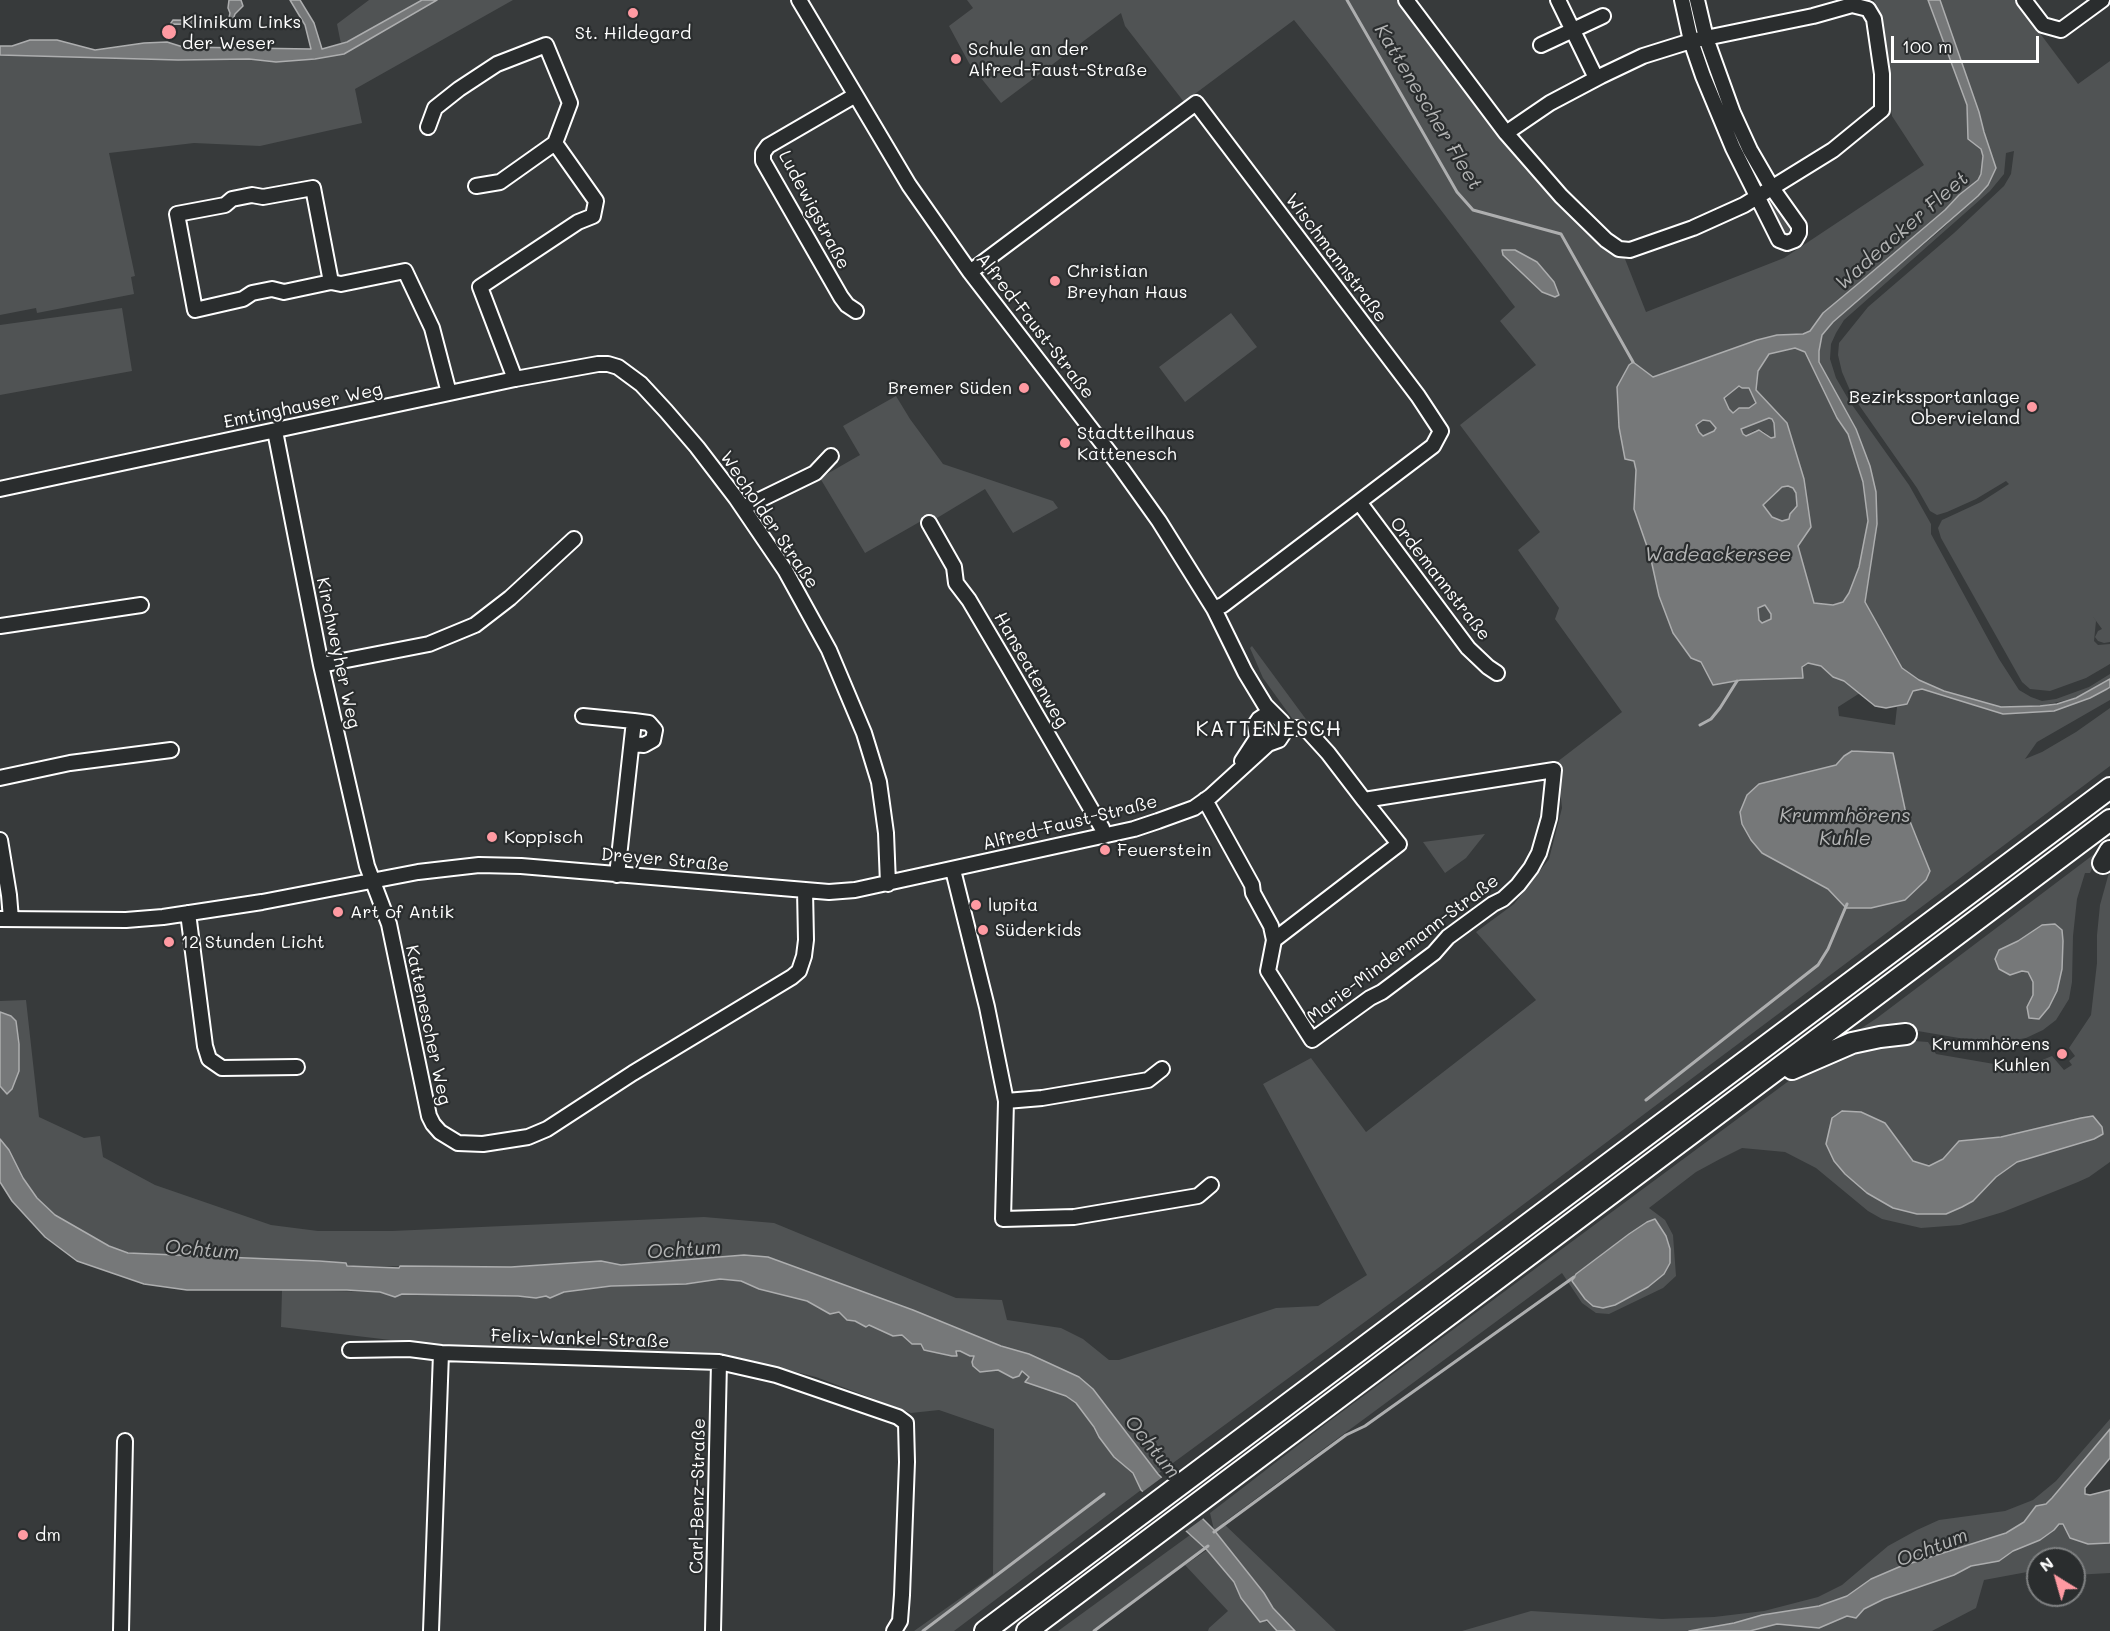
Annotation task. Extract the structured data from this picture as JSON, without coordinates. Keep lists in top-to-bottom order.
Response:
{
  "streets": {
    "street": [
      "Ludewigstraße",
      "Wischmannstraße",
      "Alfred-Faust-Straße",
      "Emtinghauser Weg",
      "Wecholder Straße",
      "Ordemannstraße",
      "Kirchweyher Weg",
      "Hanseatenweg",
      "Dreyer Straße",
      "Marie-Mindermann-Straße",
      "Kattenescher Weg",
      "Felix-Wankel-Straße",
      "Carl-Benz-Straße"
    ]
  },
  "crossings": [
    ["Ludewigstraße", "Alfred-Faust-Straße"],
    ["Wischmannstraße", "Alfred-Faust-Straße"],
    ["Wischmannstraße", "Ordemannstraße"],
    ["Alfred-Faust-Straße", "Hanseatenweg"],
    ["Alfred-Faust-Straße", "Dreyer Straße"],
    ["Emtinghauser Weg", "Wecholder Straße"],
    ["Emtinghauser Weg", "Kirchweyher Weg"],
    ["Wecholder Straße", "Dreyer Straße"],
    ["Kirchweyher Weg", "Dreyer Straße"],
    ["Kirchweyher Weg", "Kattenescher Weg"],
    ["Dreyer Straße", "Kattenescher Weg"],
    ["Felix-Wankel-Straße", "Carl-Benz-Straße"]
  ],
  "districts": ["KATTENESCH"],
  "water": [
    "Kattenescher Fleet",
    "Wadeacker Fleet",
    "Wadeackersee",
    "Krummhörens Kuhle",
    "Ochtum"
  ],
  "places": [
    "St. Hildegard",
    "Klinikum Links der Weser",
    "Schule an der Alfred-Faust-Straße",
    "Christian Breyhan Haus",
    "Bremer Süden",
    "Bezirkssportanlage Obervieland",
    "Stadtteilhaus Kattenesch",
    "Koppisch",
    "Feuerstein",
    "lupita",
    "Art of Antik",
    "Süderkids",
    "12 Stunden Licht",
    "Krummhörens Kuhlen",
    "dm"
  ],
  "scale_bar": "100 m",
  "north": "top left"
}
